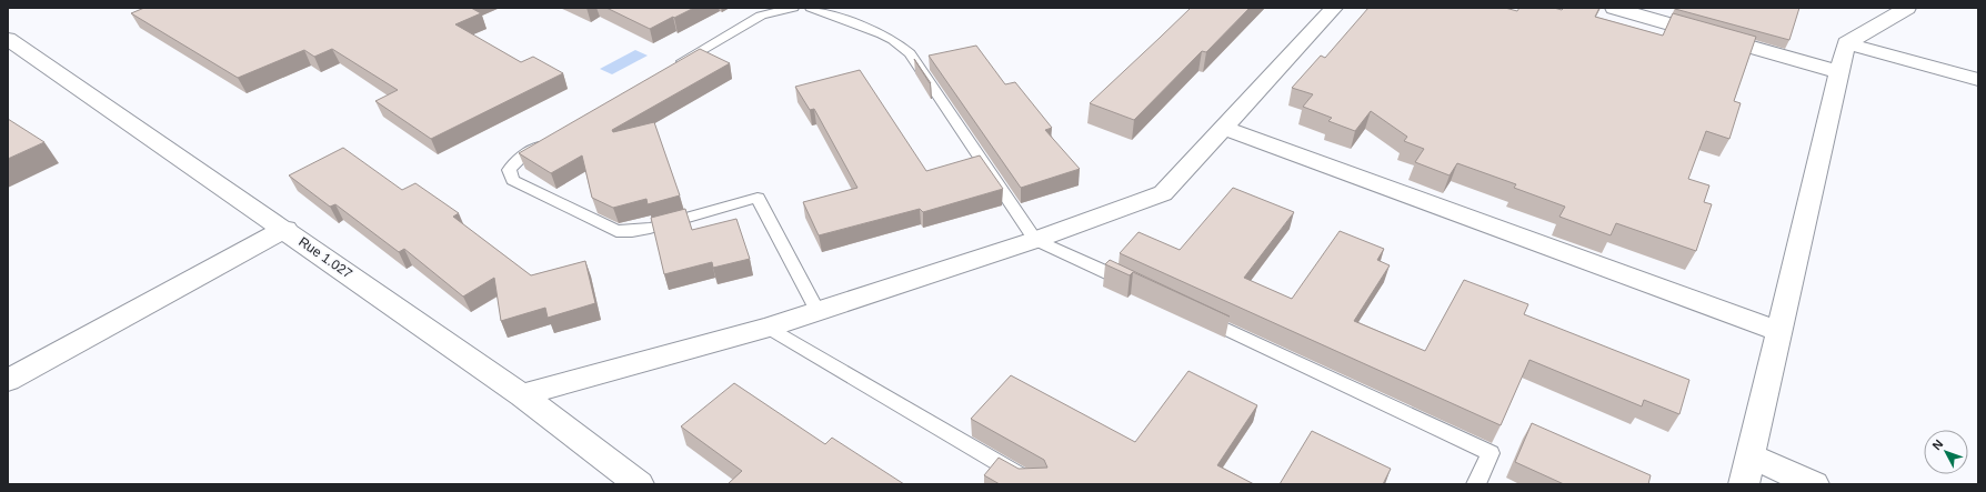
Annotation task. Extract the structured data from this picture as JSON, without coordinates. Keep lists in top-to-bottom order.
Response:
{
  "streets": {
    "street": ["Rue 1.027"]
  },
  "north": "top left"
}
